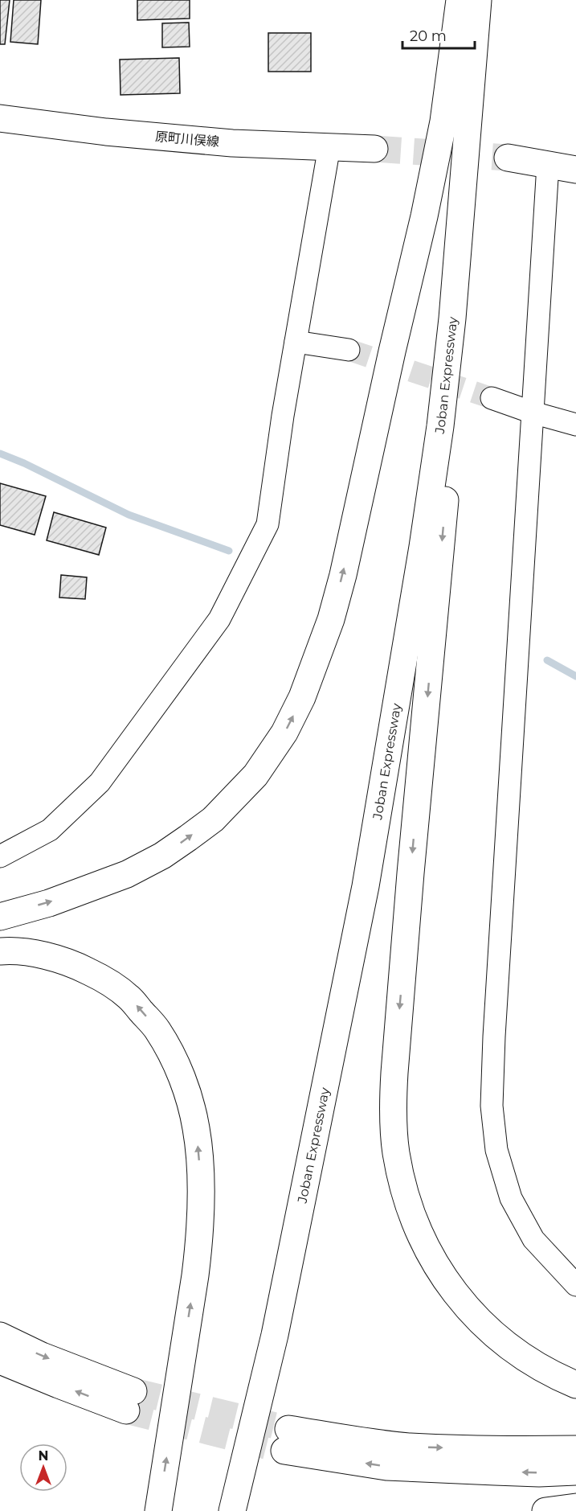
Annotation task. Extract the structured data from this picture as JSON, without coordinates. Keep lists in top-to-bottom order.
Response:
{
  "streets": {
    "main road": ["原町川俣線", "Joban Expressway"]
  },
  "scale_bar": "20 m",
  "north": "top"
}
